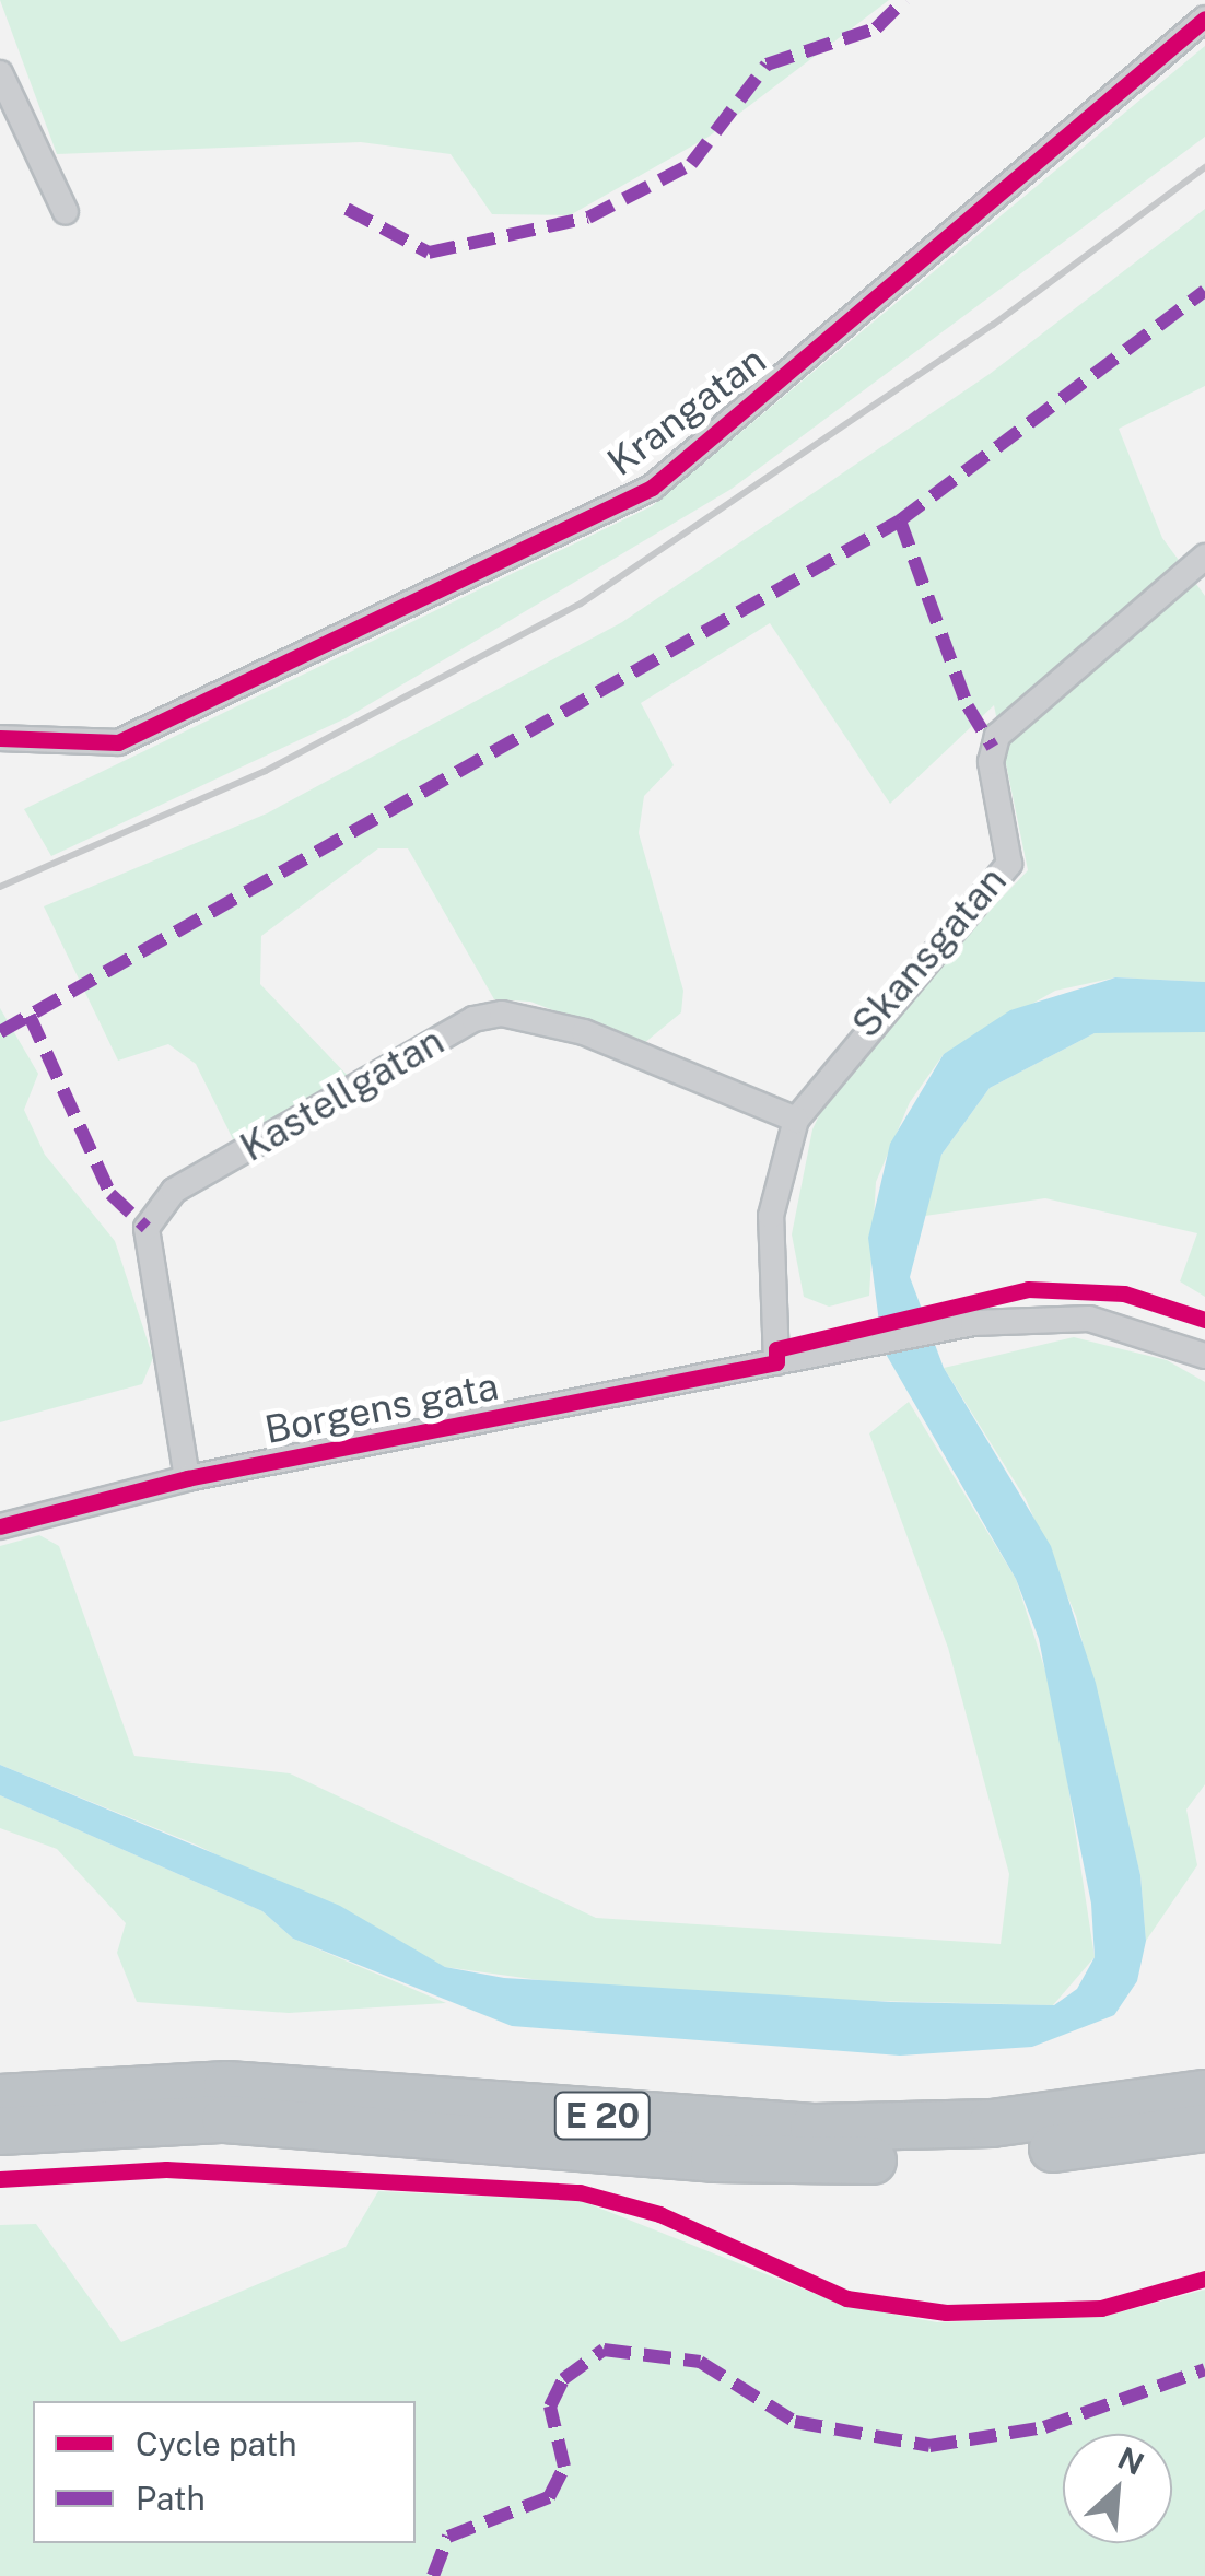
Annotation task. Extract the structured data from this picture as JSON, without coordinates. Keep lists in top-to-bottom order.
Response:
{
  "streets": {
    "highway": ["E 20"],
    "street": [
      "Krangatan",
      "Skansgatan",
      "Kastellgatan",
      "Borgens gata"
    ]
  },
  "crossings": [
    ["Skansgatan", "Kastellgatan"],
    ["Skansgatan", "Borgens gata"],
    ["Kastellgatan", "Borgens gata"]
  ],
  "legend": ["Cycle path", "Path"],
  "north": "top right"
}
